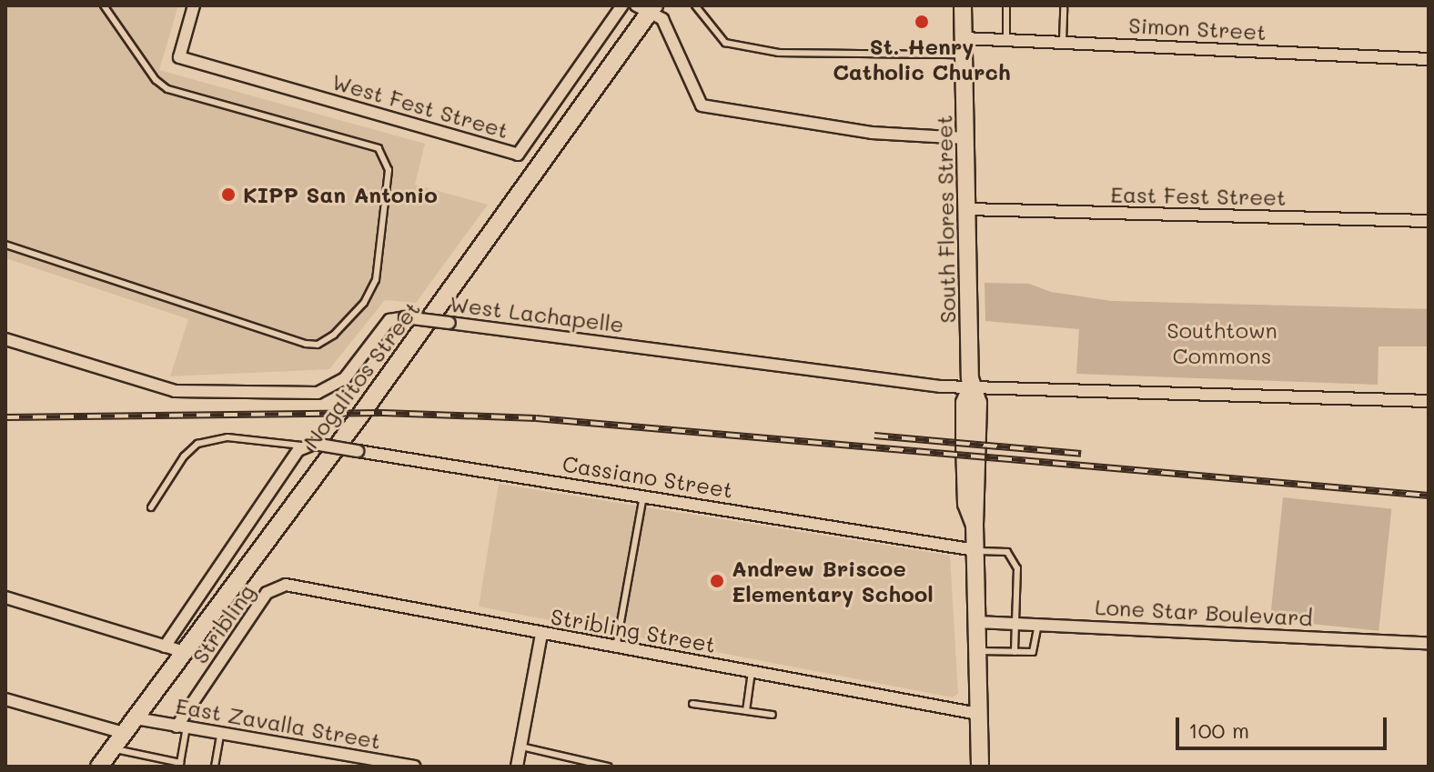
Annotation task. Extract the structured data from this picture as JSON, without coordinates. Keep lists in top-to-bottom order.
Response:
{
  "streets": {
    "main road": ["South Flores Street", "Nogalitos Street"],
    "street": [
      "Simon Street",
      "West Fest Street",
      "East Fest Street",
      "West Lachapelle",
      "Cassiano Street",
      "Lone Star Boulevard",
      "Stribling",
      "Stribling Street",
      "East Zavalla Street"
    ]
  },
  "crossings": [
    ["Simon Street", "South Flores Street"],
    ["East Fest Street", "South Flores Street"],
    ["South Flores Street", "West Lachapelle"],
    ["South Flores Street", "Cassiano Street"],
    ["South Flores Street", "Lone Star Boulevard"],
    ["South Flores Street", "Stribling Street"],
    ["Nogalitos Street", "Cassiano Street"],
    ["Nogalitos Street", "East Zavalla Street"],
    ["Stribling", "Stribling Street"],
    ["Stribling", "East Zavalla Street"]
  ],
  "parks": ["Southtown Commons"],
  "places": ["St. Henry Catholic Church", "KIPP San Antonio", "Andrew Briscoe Elementary School"],
  "scale_bar": "100 m"
}
